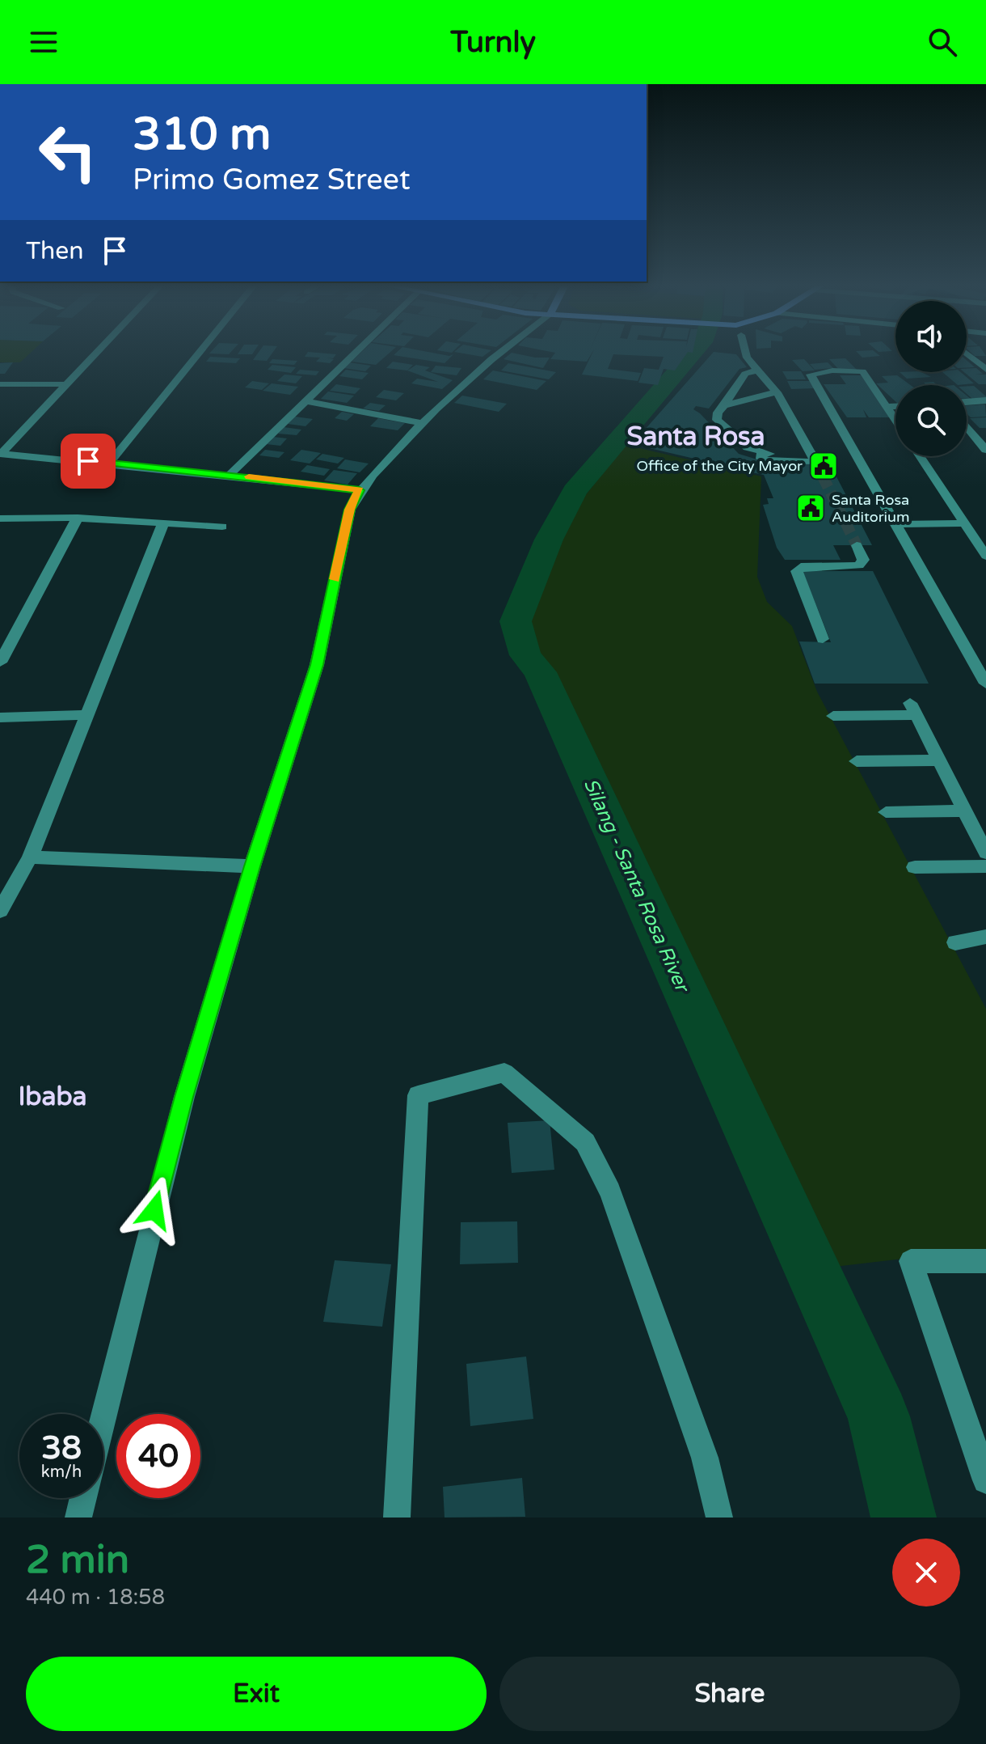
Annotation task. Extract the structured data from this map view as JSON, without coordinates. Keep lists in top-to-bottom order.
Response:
{
  "districts": ["Santa Rosa", "Ibaba"],
  "water": ["Silang - Santa Rosa River"],
  "places": {
    "public building": ["Office of the City Mayor", "Santa Rosa Auditorium"]
  },
  "page": {
    "header": "Turnly",
    "turn": ["310 m", "Primo Gomez Street"],
    "then": "Then",
    "speed": "38 km/h",
    "limit": "40",
    "heading": ["2 min", "440 m · 18:58"],
    "buttons": ["Exit", "Share"]
  }
}
